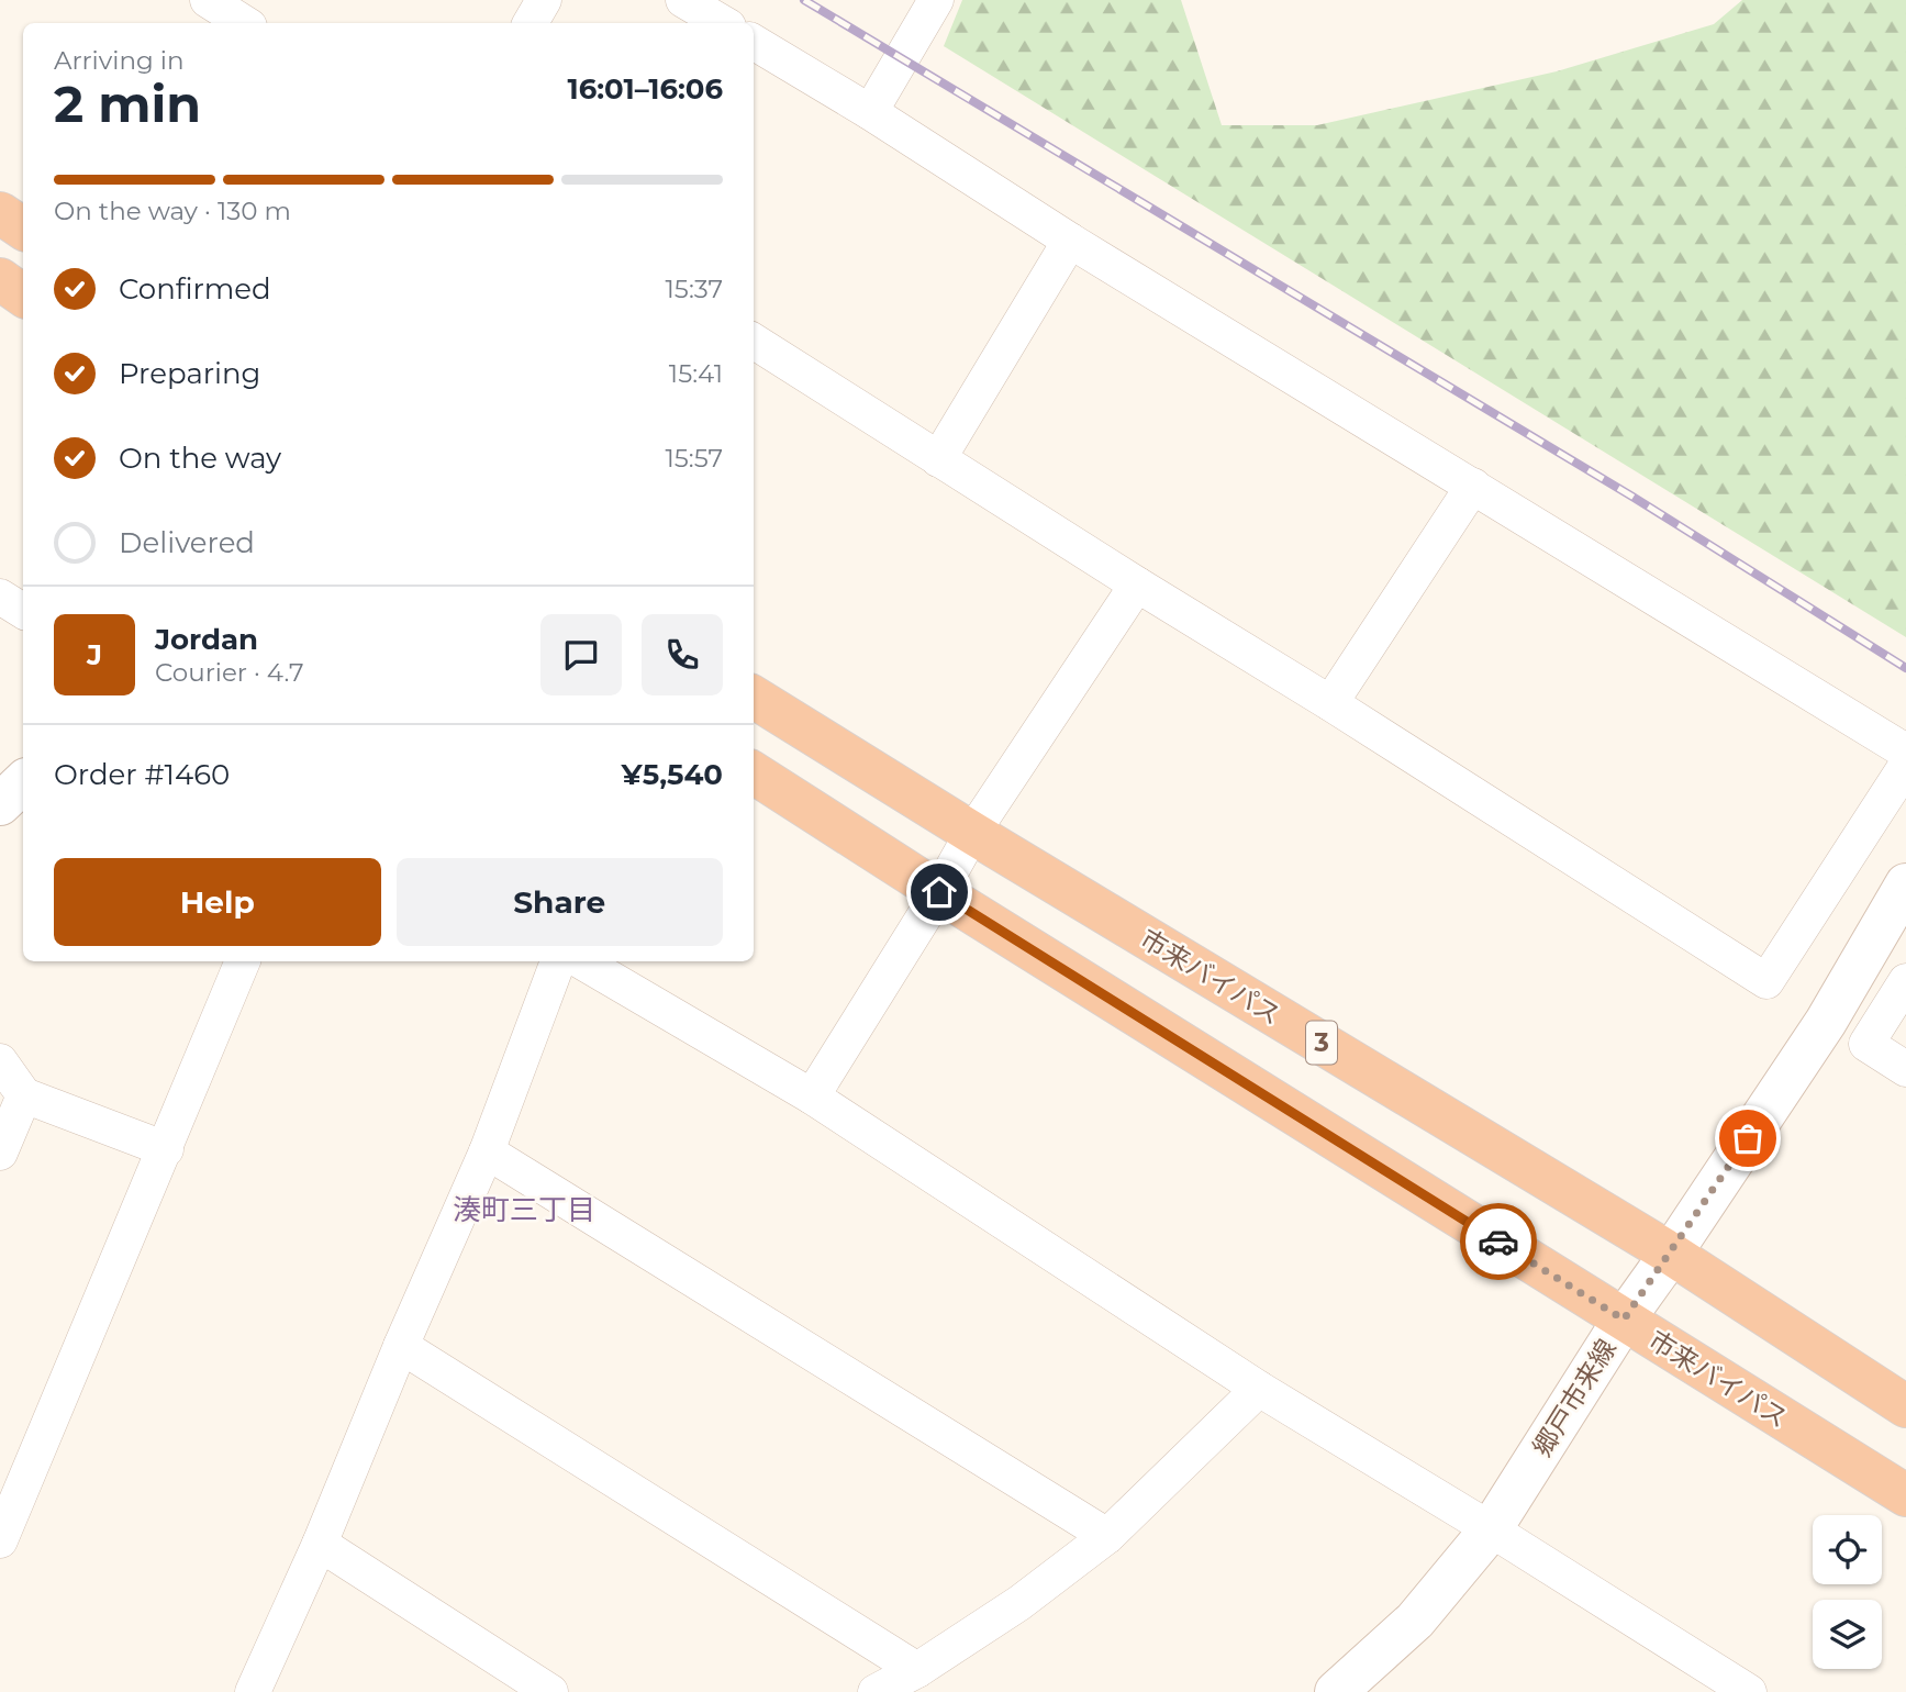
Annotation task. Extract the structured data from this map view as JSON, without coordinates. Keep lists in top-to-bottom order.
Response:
{
  "streets": {
    "highway": ["市来バイパス", "3"],
    "main road": ["郷戸市来線"]
  },
  "crossings": [
    ["市来バイパス", "郷戸市来線"]
  ],
  "districts": ["湊町三丁目"],
  "page": {
    "heading": ["2 min", "Arriving in", "16:01–16:06"],
    "panel": [
      "Jordan",
      "Courier · 4.7",
      "Order #1460",
      "¥5,540"
    ],
    "bar": "On the way · 130 m",
    "list": [
      ["Confirmed", "15:37"],
      ["Preparing", "15:41"],
      ["On the way", "15:57"],
      "Delivered"
    ],
    "round": "J",
    "buttons": ["Help", "Share"]
  }
}
